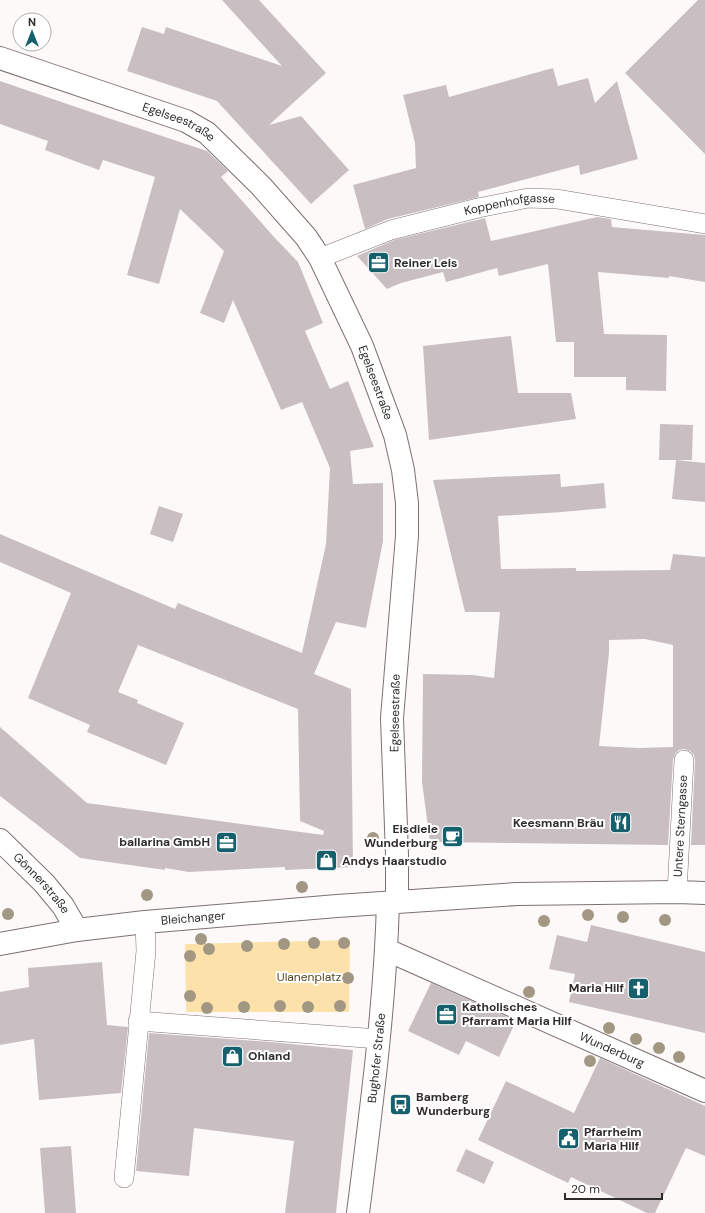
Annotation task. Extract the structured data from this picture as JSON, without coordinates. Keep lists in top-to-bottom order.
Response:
{
  "streets": {
    "street": [
      "Egelseestraße",
      "Gönnerstraße",
      "Bleichanger",
      "Wunderburg",
      "Bughofer Straße"
    ],
    "lane": ["Koppenhofgasse", "Untere Sterngasse"]
  },
  "crossings": [
    ["Egelseestraße", "Koppenhofgasse"],
    ["Egelseestraße", "Bleichanger"],
    ["Egelseestraße", "Bughofer Straße"],
    ["Gönnerstraße", "Bleichanger"],
    ["Bleichanger", "Bughofer Straße"],
    ["Wunderburg", "Bughofer Straße"]
  ],
  "parks": ["Ulanenplatz"],
  "places": {
    "office": ["Reiner Leis", "ballarina GmbH", "Katholisches Pfarramt Maria Hilf"],
    "restaurant": ["Keesmann Bräu"],
    "cafe": ["Eisdiele Wunderburg"],
    "shop": ["Andys Haarstudio", "Ohland"],
    "church": ["Maria Hilf"],
    "bus stop": ["Bamberg Wunderburg"],
    "public building": ["Pfarrheim Maria Hilf"]
  },
  "scale_bar": "20 m",
  "north": "top"
}
